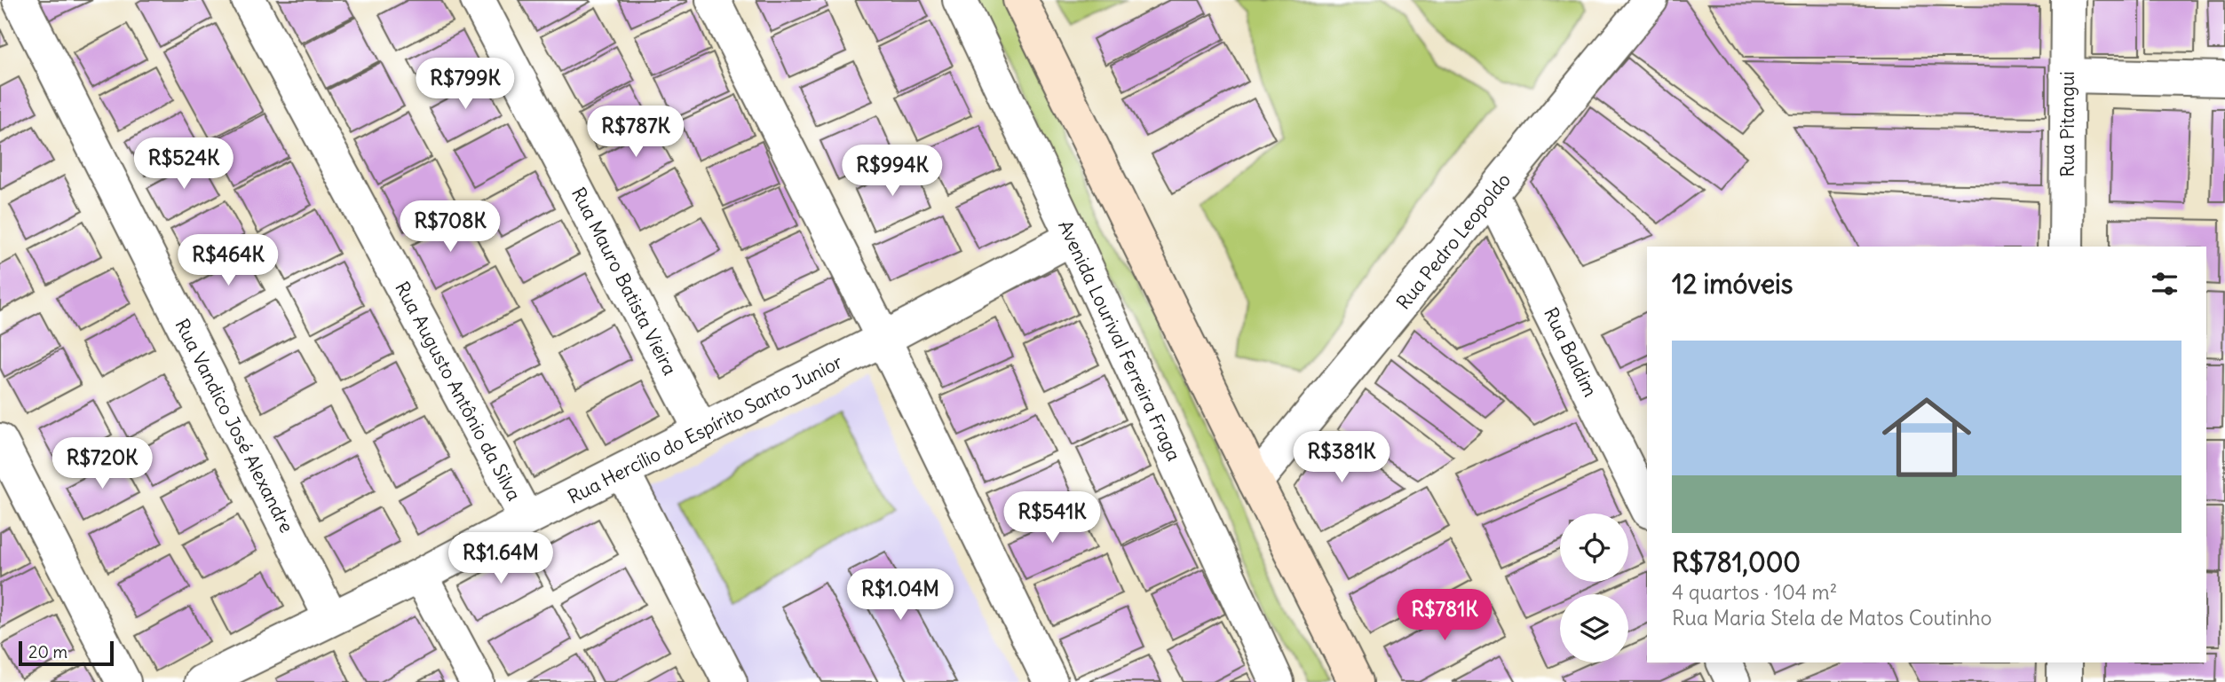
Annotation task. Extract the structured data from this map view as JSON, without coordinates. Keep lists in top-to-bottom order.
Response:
{
  "streets": {
    "street": [
      "Rua Pitangui",
      "Rua Pedro Leopoldo",
      "Rua Mauro Batista Vieira",
      "Avenida Lourival Ferreira Fraga",
      "Rua Baldim",
      "Rua Augusto Antônio da Silva",
      "Rua Vandico José Alexandre",
      "Rua Hercílio do Espírito Santo Junior"
    ]
  },
  "crossings": [
    ["Rua Pedro Leopoldo", "Rua Baldim"],
    ["Rua Mauro Batista Vieira", "Rua Hercílio do Espírito Santo Junior"],
    ["Avenida Lourival Ferreira Fraga", "Rua Hercílio do Espírito Santo Junior"],
    ["Rua Augusto Antônio da Silva", "Rua Hercílio do Espírito Santo Junior"],
    ["Rua Vandico José Alexandre", "Rua Hercílio do Espírito Santo Junior"]
  ],
  "scale_bar": "20 m",
  "page": {
    "price": [
      "R$799K",
      "R$787K",
      "R$524K",
      "R$994K",
      "R$708K",
      "R$464K",
      "R$381K",
      "R$720K",
      "R$541K",
      "R$1.64M",
      "R$1.04M",
      "R$781K"
    ],
    "heading": "12 imóveis",
    "list": [
      {
        "name": "R$781,000",
        "note": "4 quartos · 104 m² · Rua Maria Stela de Matos Coutinho"
      }
    ],
    "scale": "20 m"
  }
}
